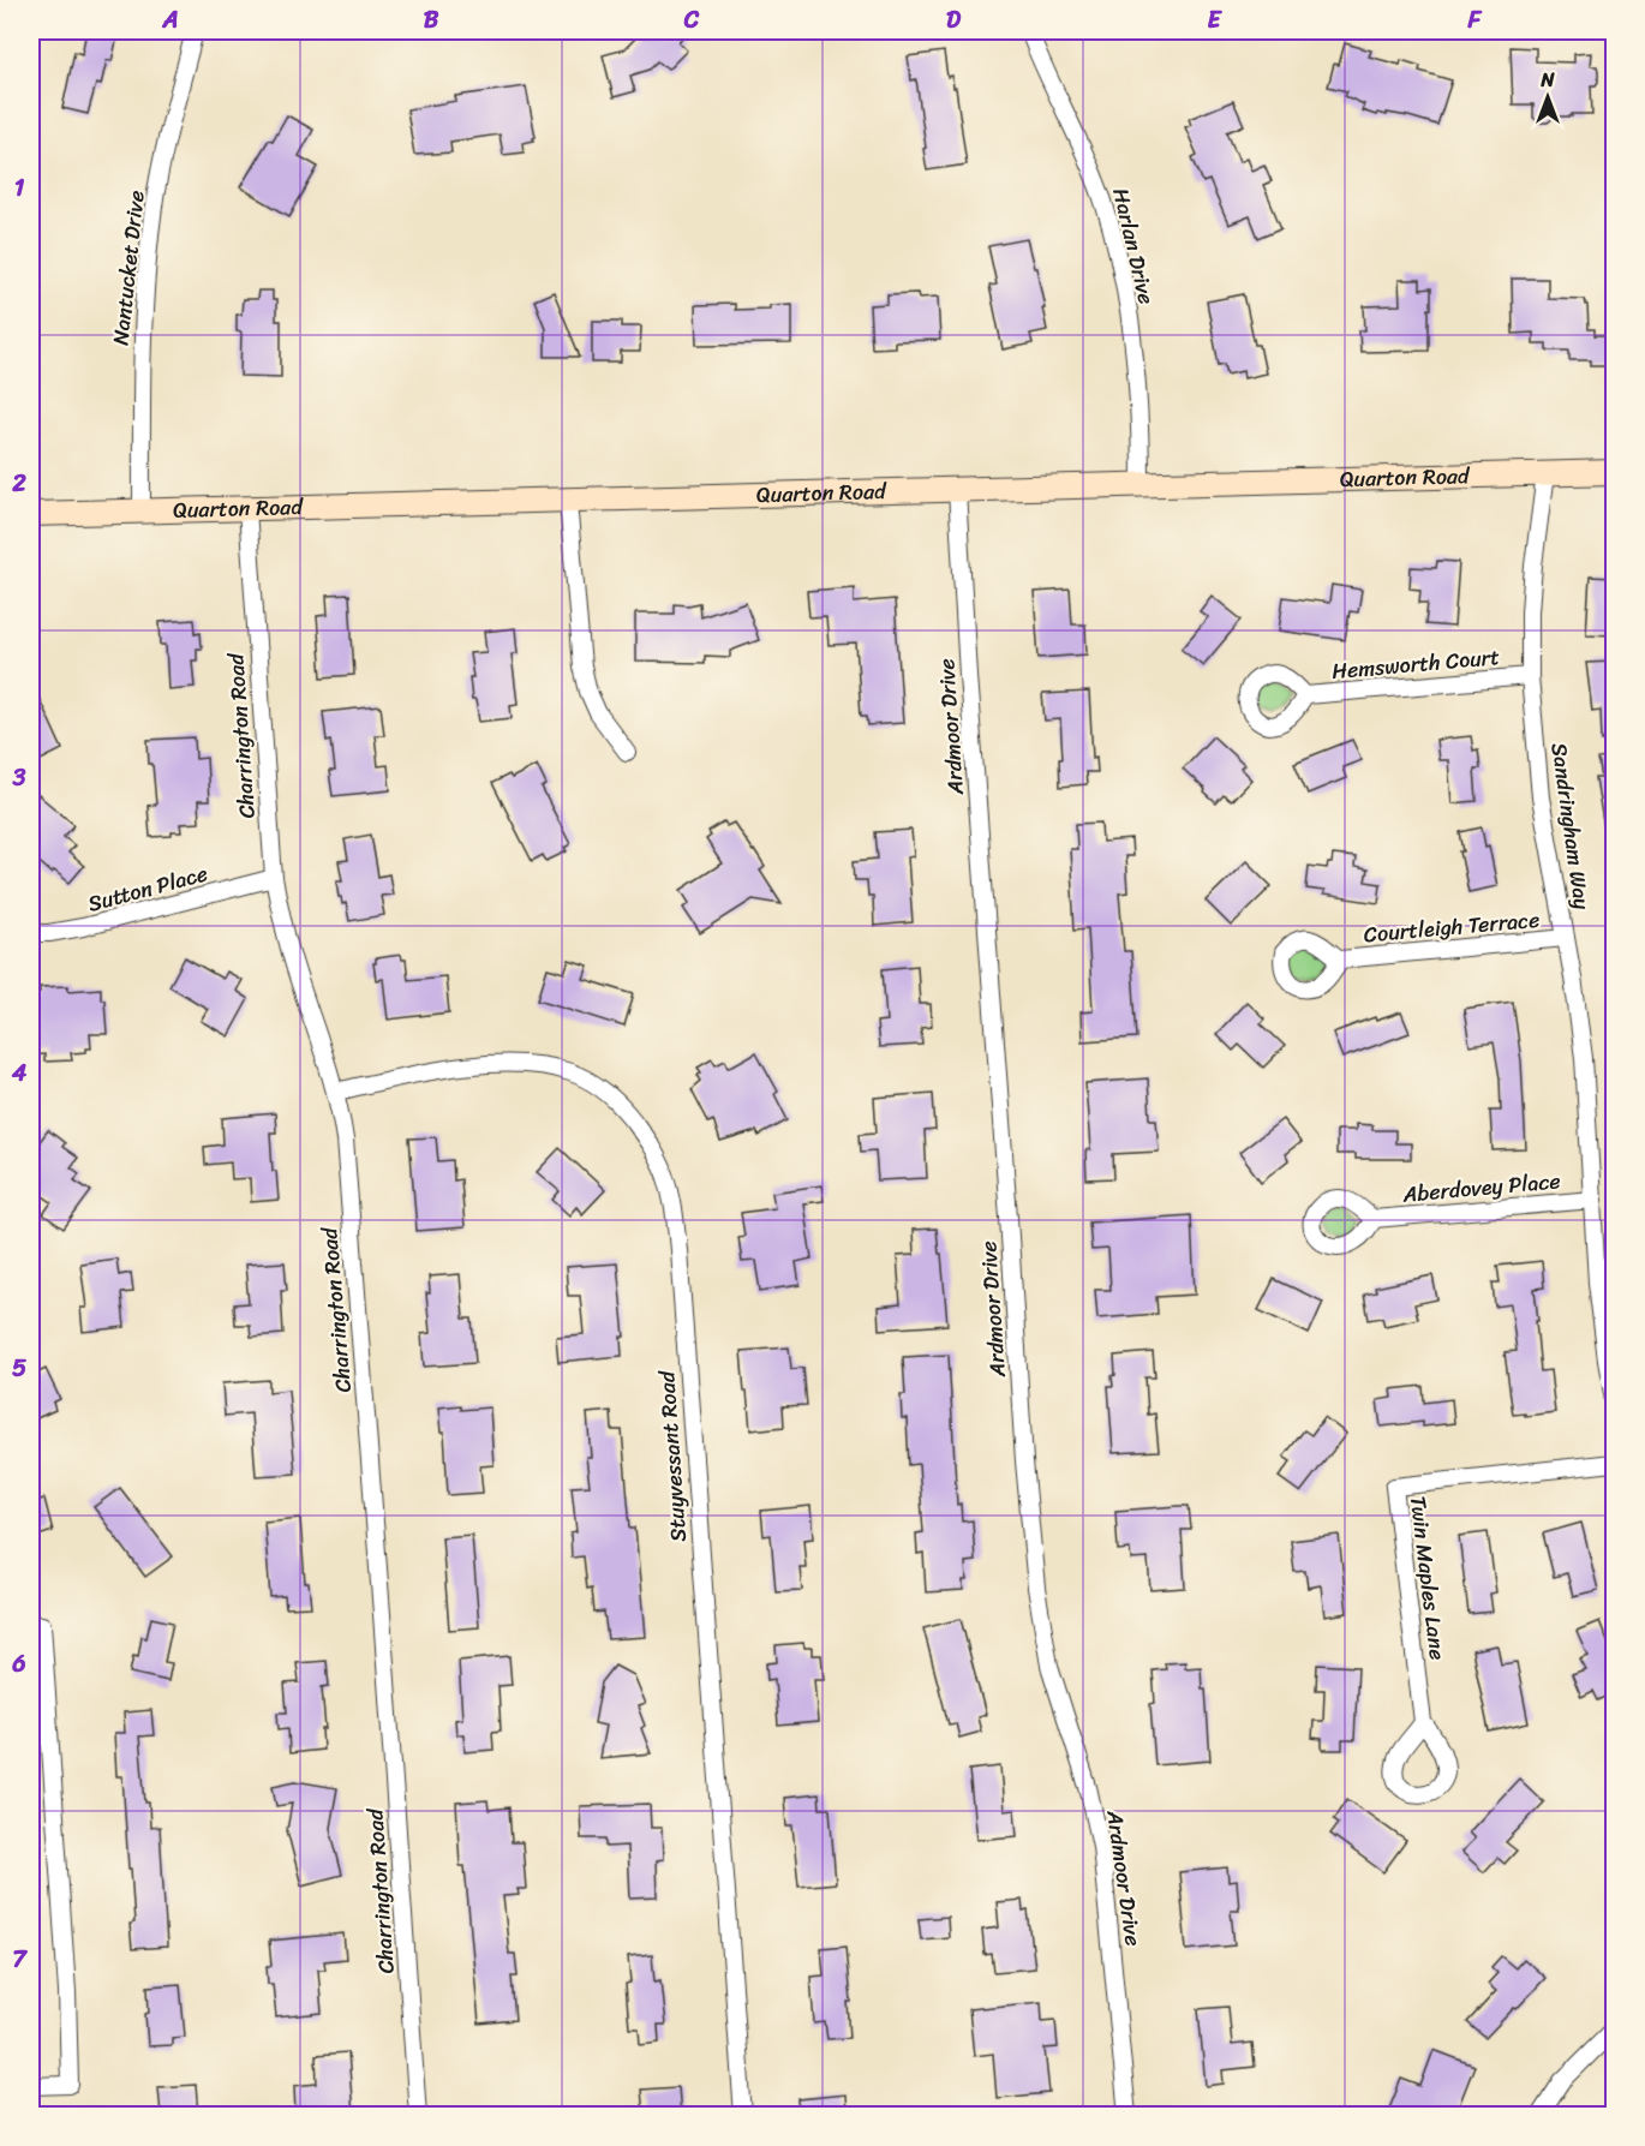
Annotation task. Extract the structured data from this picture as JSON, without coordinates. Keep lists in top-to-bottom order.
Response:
{
  "streets": {
    "street": [
      "Harlan Drive",
      "Nantucket Drive",
      "Quarton Road",
      "Hemsworth Court",
      "Ardmoor Drive",
      "Charrington Road",
      "Sandringham Way",
      "Sutton Place",
      "Courtleigh Terrace",
      "Aberdovey Place",
      "Stuyvessant Road",
      "Twin Maples Lane"
    ]
  },
  "crossings": [
    ["Harlan Drive", "Quarton Road"],
    ["Nantucket Drive", "Quarton Road"],
    ["Quarton Road", "Ardmoor Drive"],
    ["Quarton Road", "Charrington Road"],
    ["Quarton Road", "Sandringham Way"],
    ["Hemsworth Court", "Sandringham Way"],
    ["Charrington Road", "Sutton Place"],
    ["Charrington Road", "Stuyvessant Road"],
    ["Sandringham Way", "Courtleigh Terrace"],
    ["Sandringham Way", "Aberdovey Place"]
  ],
  "north": "top",
  "grid": {
    "columns": [
      "A",
      "B",
      "C",
      "D",
      "E",
      "F"
    ],
    "rows": [
      "1",
      "2",
      "3",
      "4",
      "5",
      "6",
      "7"
    ]
  }
}
